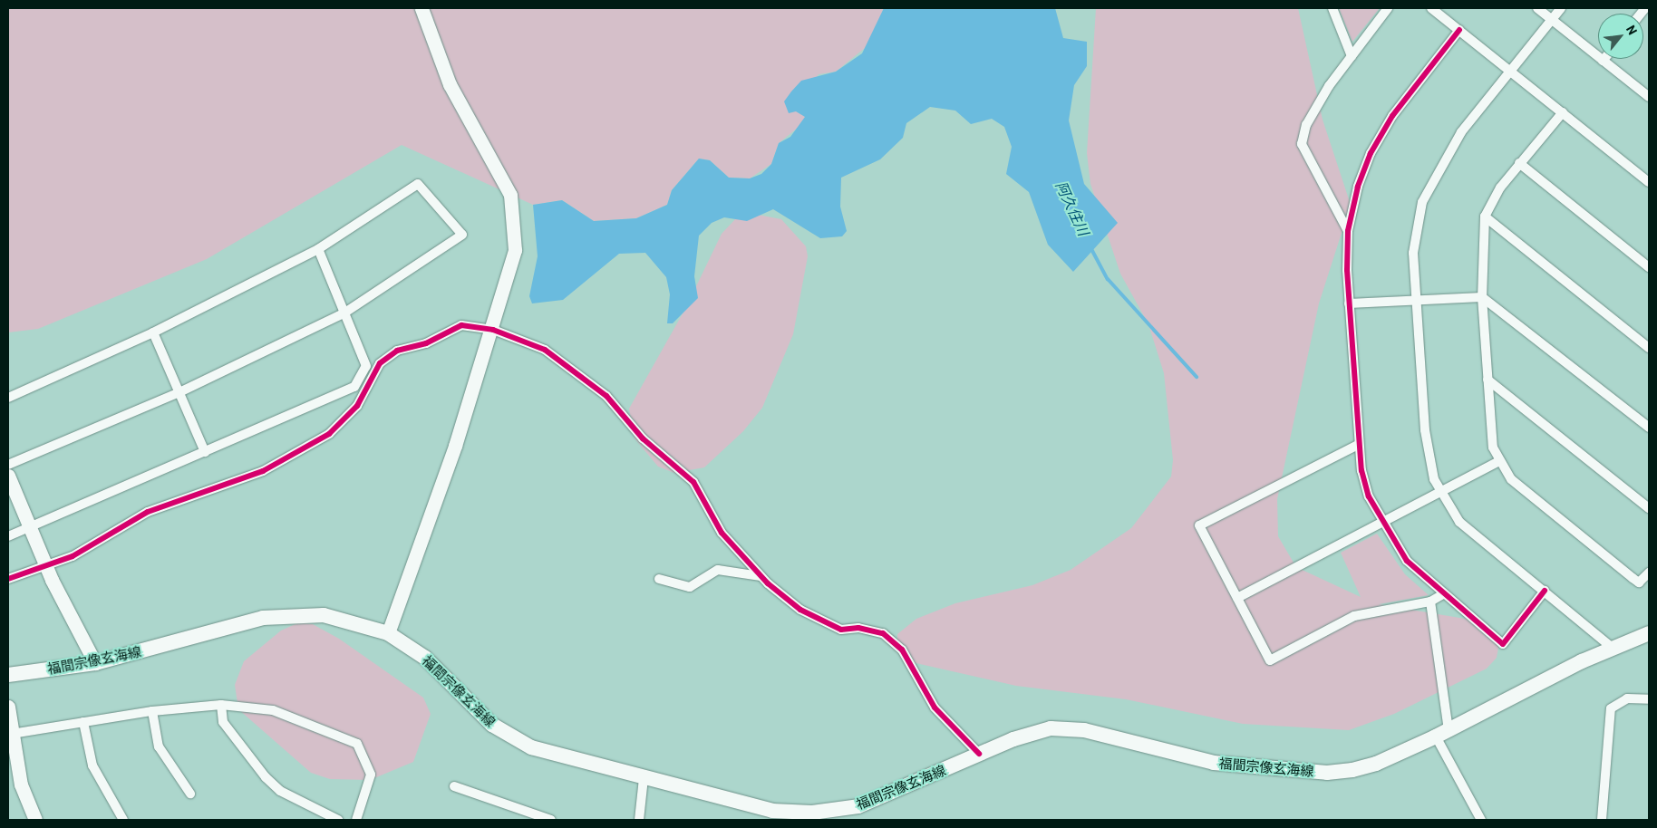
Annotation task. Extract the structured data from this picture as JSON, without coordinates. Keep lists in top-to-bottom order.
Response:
{
  "streets": {
    "main road": ["福間宗像玄海線"]
  },
  "water": ["阿久住川"],
  "north": "top right"
}
